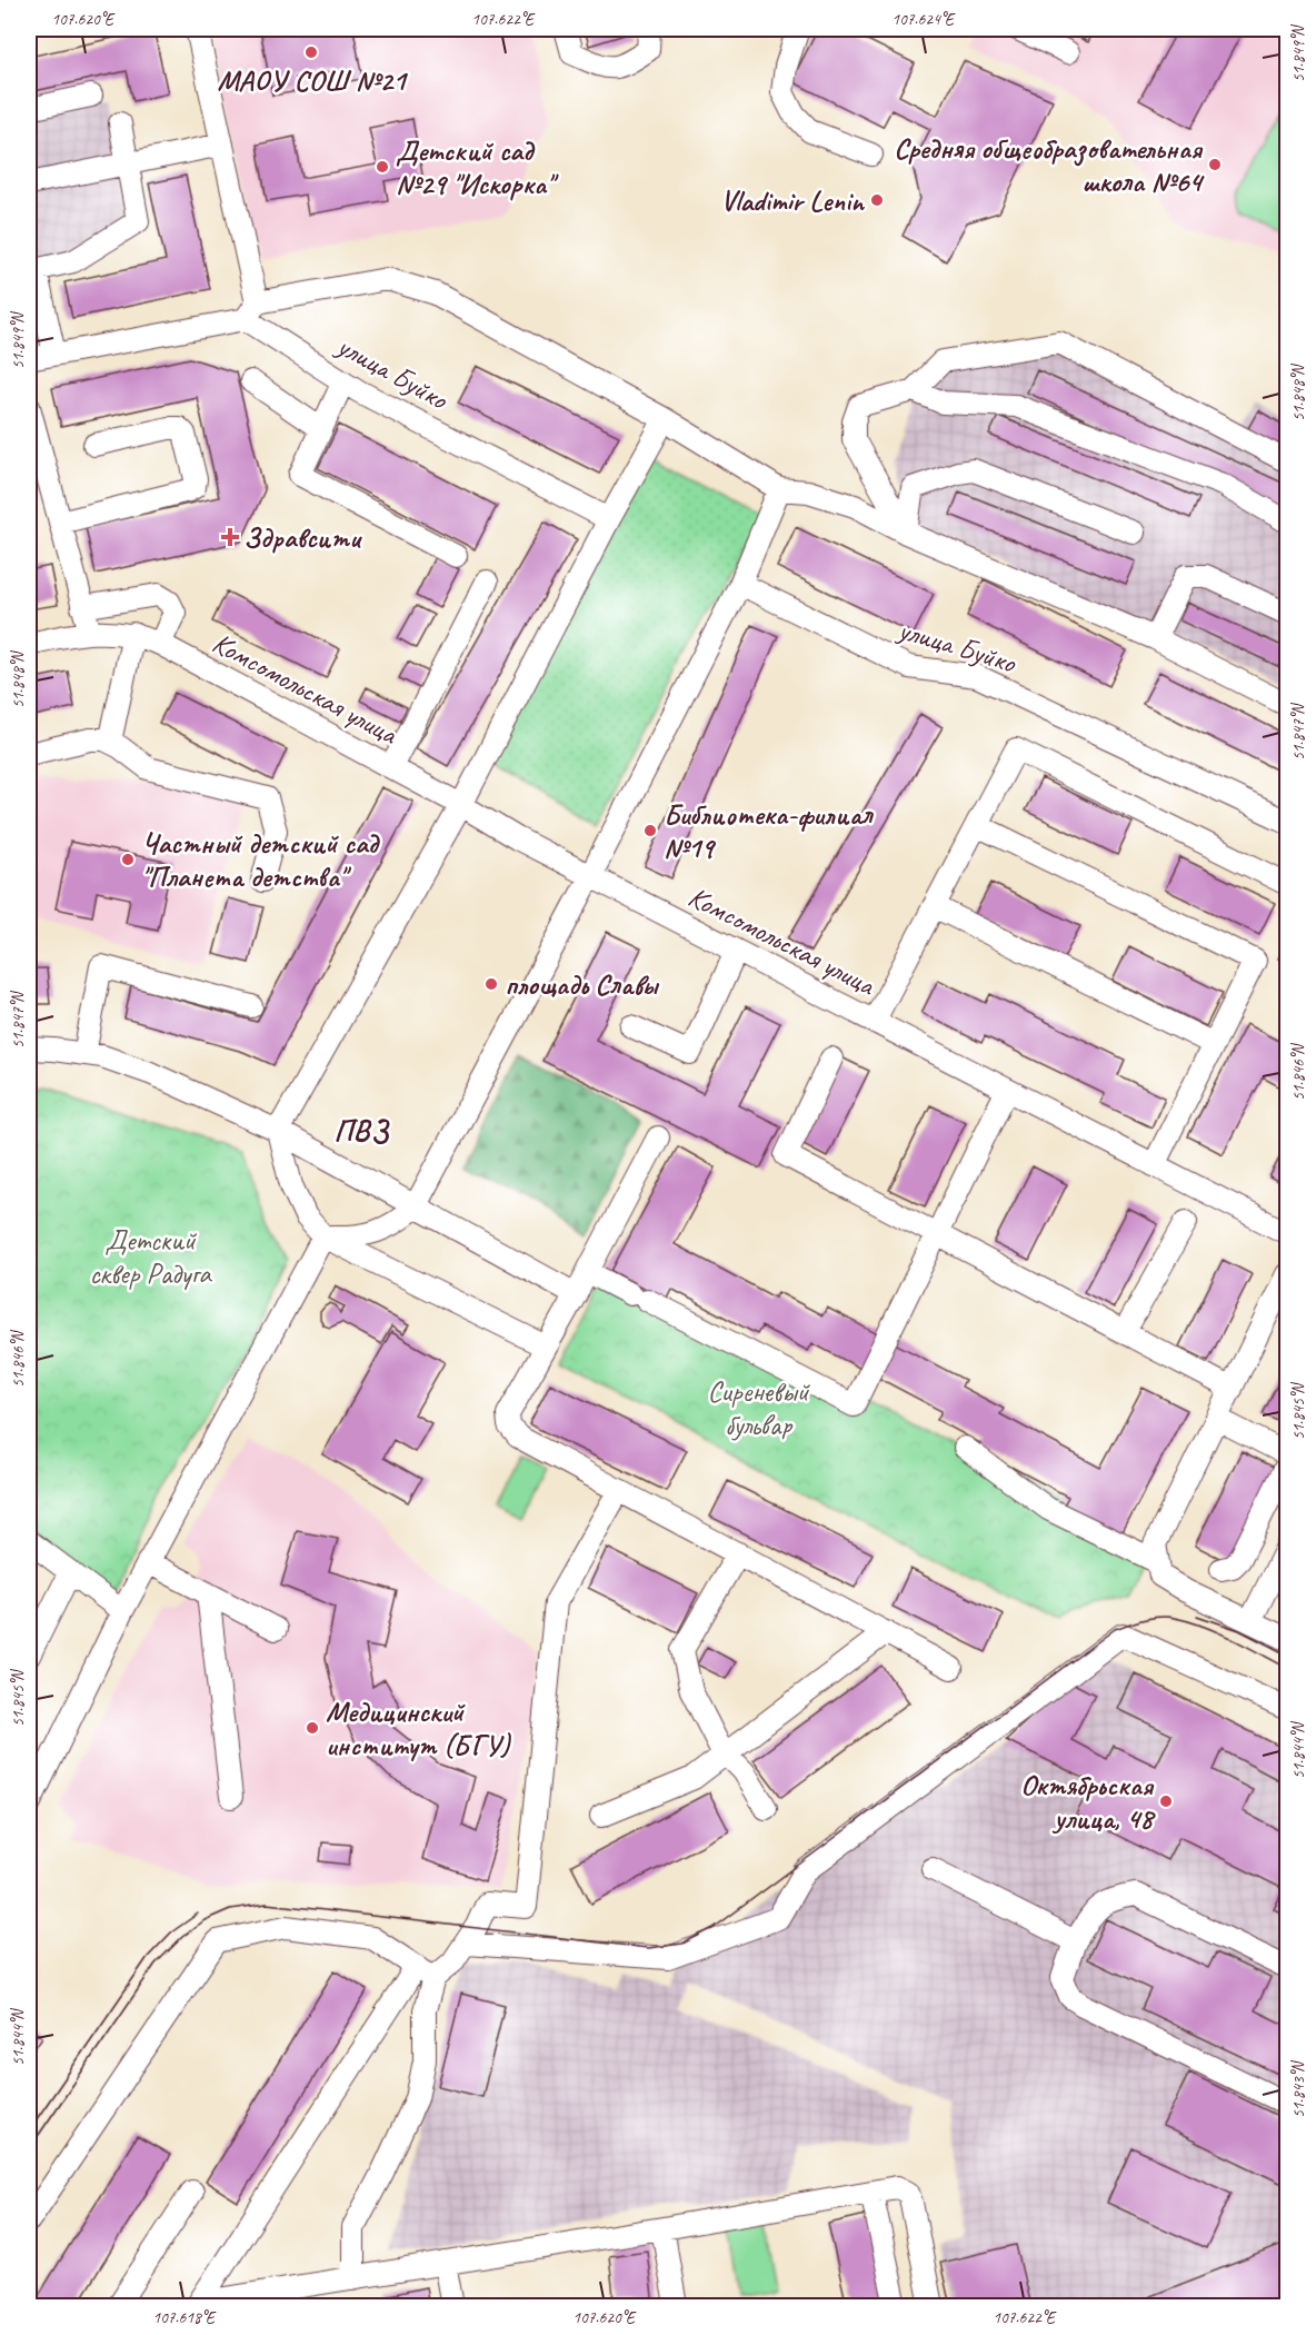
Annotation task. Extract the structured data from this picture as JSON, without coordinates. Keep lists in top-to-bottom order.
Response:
{
  "streets": {
    "street": ["улица Буйко", "Комсомольская улица"]
  },
  "districts": ["ПВЗ"],
  "parks": ["Детский сквер Радуга", "Сиреневый бульвар"],
  "places": {
    "other": [
      "МАОУ СОШ №21",
      "Средняя общеобразовательная школа №64",
      "Детский сад №29 \"Искорка\"",
      "Vladimir Lenin",
      "Библиотека-филиал №19",
      "Частный детский сад \"Планета детства\"",
      "площадь Славы",
      "Медицинский институт (БГУ)",
      "Октябрьская улица, 48"
    ],
    "health": ["Здравсити"]
  },
  "coordinates": [
    "107.620°E",
    "107.622°E",
    "107.624°E",
    "51.849°N",
    "51.848°N",
    "51.847°N",
    "51.846°N",
    "51.845°N",
    "51.844°N",
    "51.843°N",
    "107.618°E"
  ]
}
